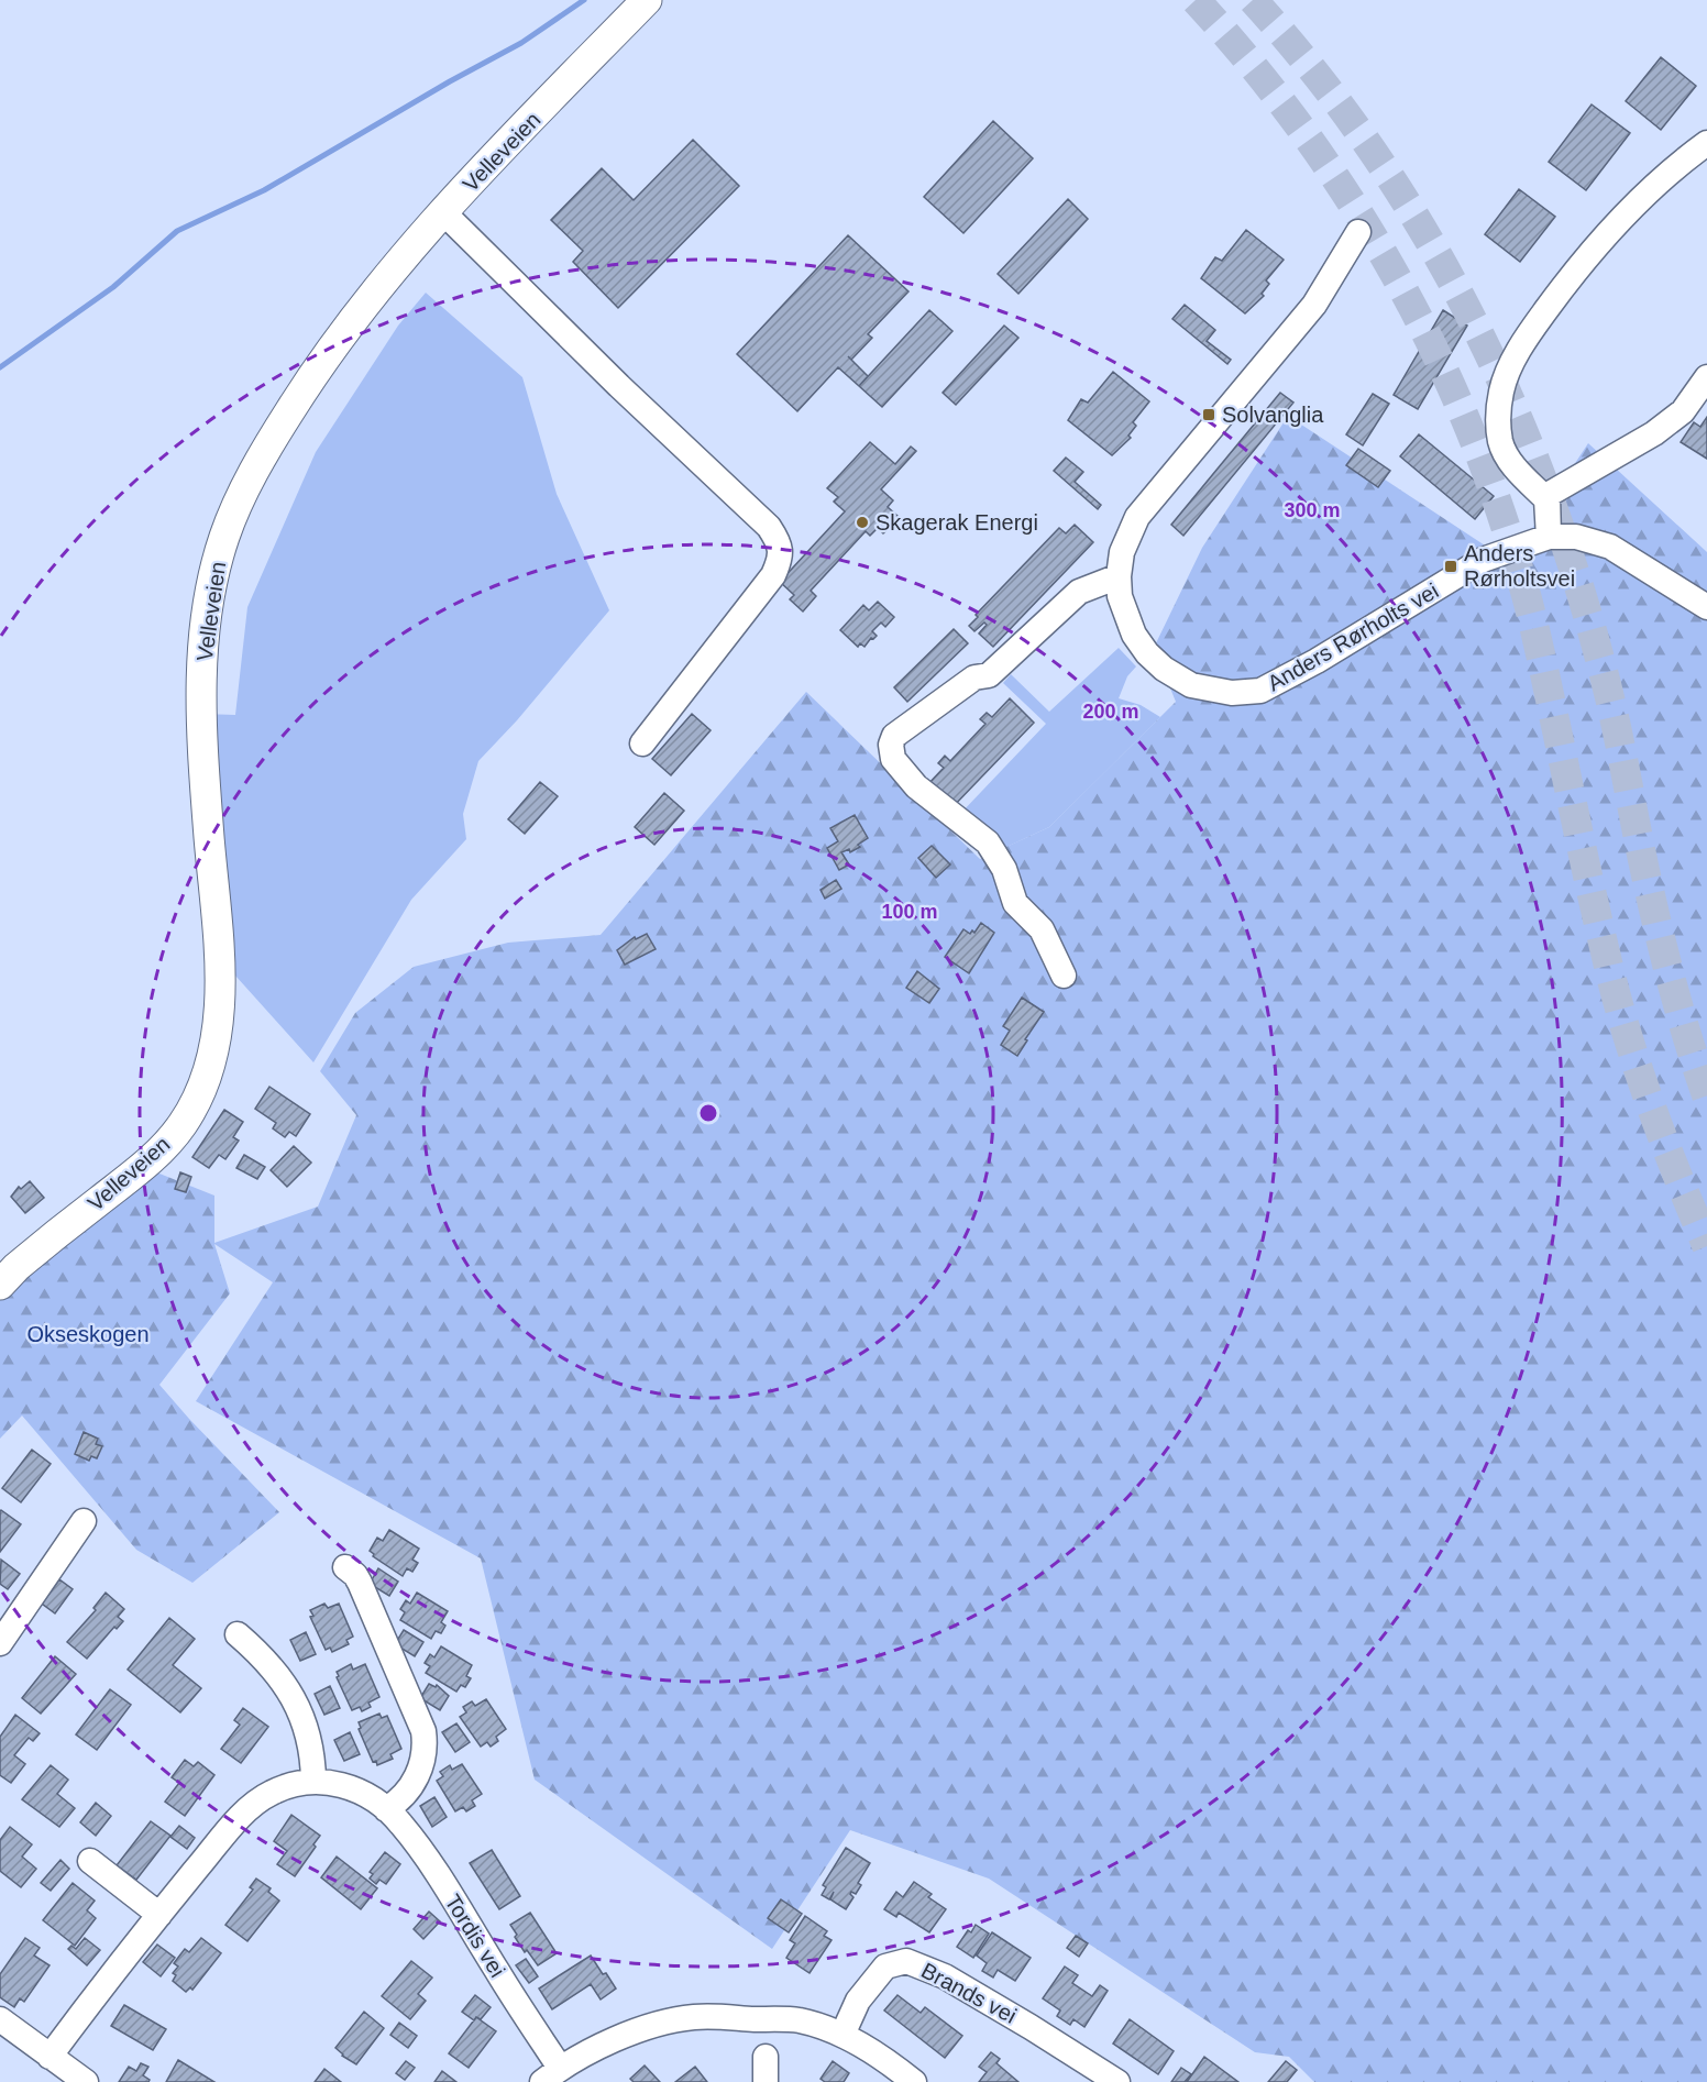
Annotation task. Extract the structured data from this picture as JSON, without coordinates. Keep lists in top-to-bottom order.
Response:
{
  "streets": {
    "main road": ["Velleveien"],
    "street": ["Anders Rørholts vei", "Tordis vei", "Brands vei"]
  },
  "parks": ["Okseskogen"],
  "places": {
    "transit": ["Solvanglia", "Anders Rørholtsvei"],
    "other": ["Skagerak Energi"]
  },
  "rings": ["300 m", "200 m", "100 m"]
}
